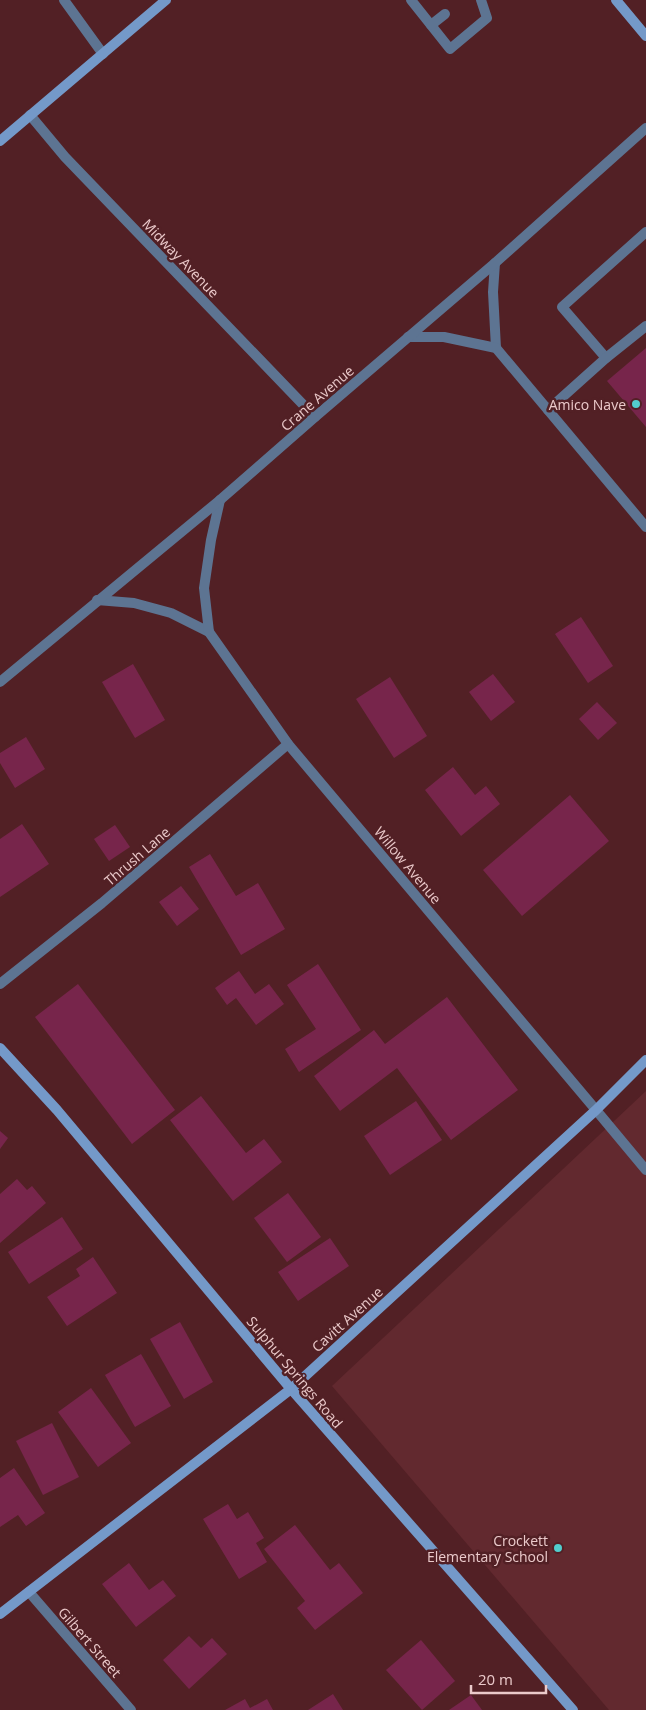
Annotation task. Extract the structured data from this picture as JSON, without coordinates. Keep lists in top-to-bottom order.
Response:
{
  "streets": {
    "street": [
      "Midway Avenue",
      "Crane Avenue",
      "Thrush Lane",
      "Willow Avenue",
      "Cavitt Avenue",
      "Sulphur Springs Road",
      "Gilbert Street"
    ]
  },
  "crossings": [
    ["Midway Avenue", "Crane Avenue"],
    ["Crane Avenue", "Willow Avenue"],
    ["Thrush Lane", "Willow Avenue"],
    ["Willow Avenue", "Cavitt Avenue"],
    ["Cavitt Avenue", "Sulphur Springs Road"],
    ["Cavitt Avenue", "Gilbert Street"]
  ],
  "places": ["Amico Nave", "Crockett Elementary School"],
  "scale_bar": "20 m"
}
